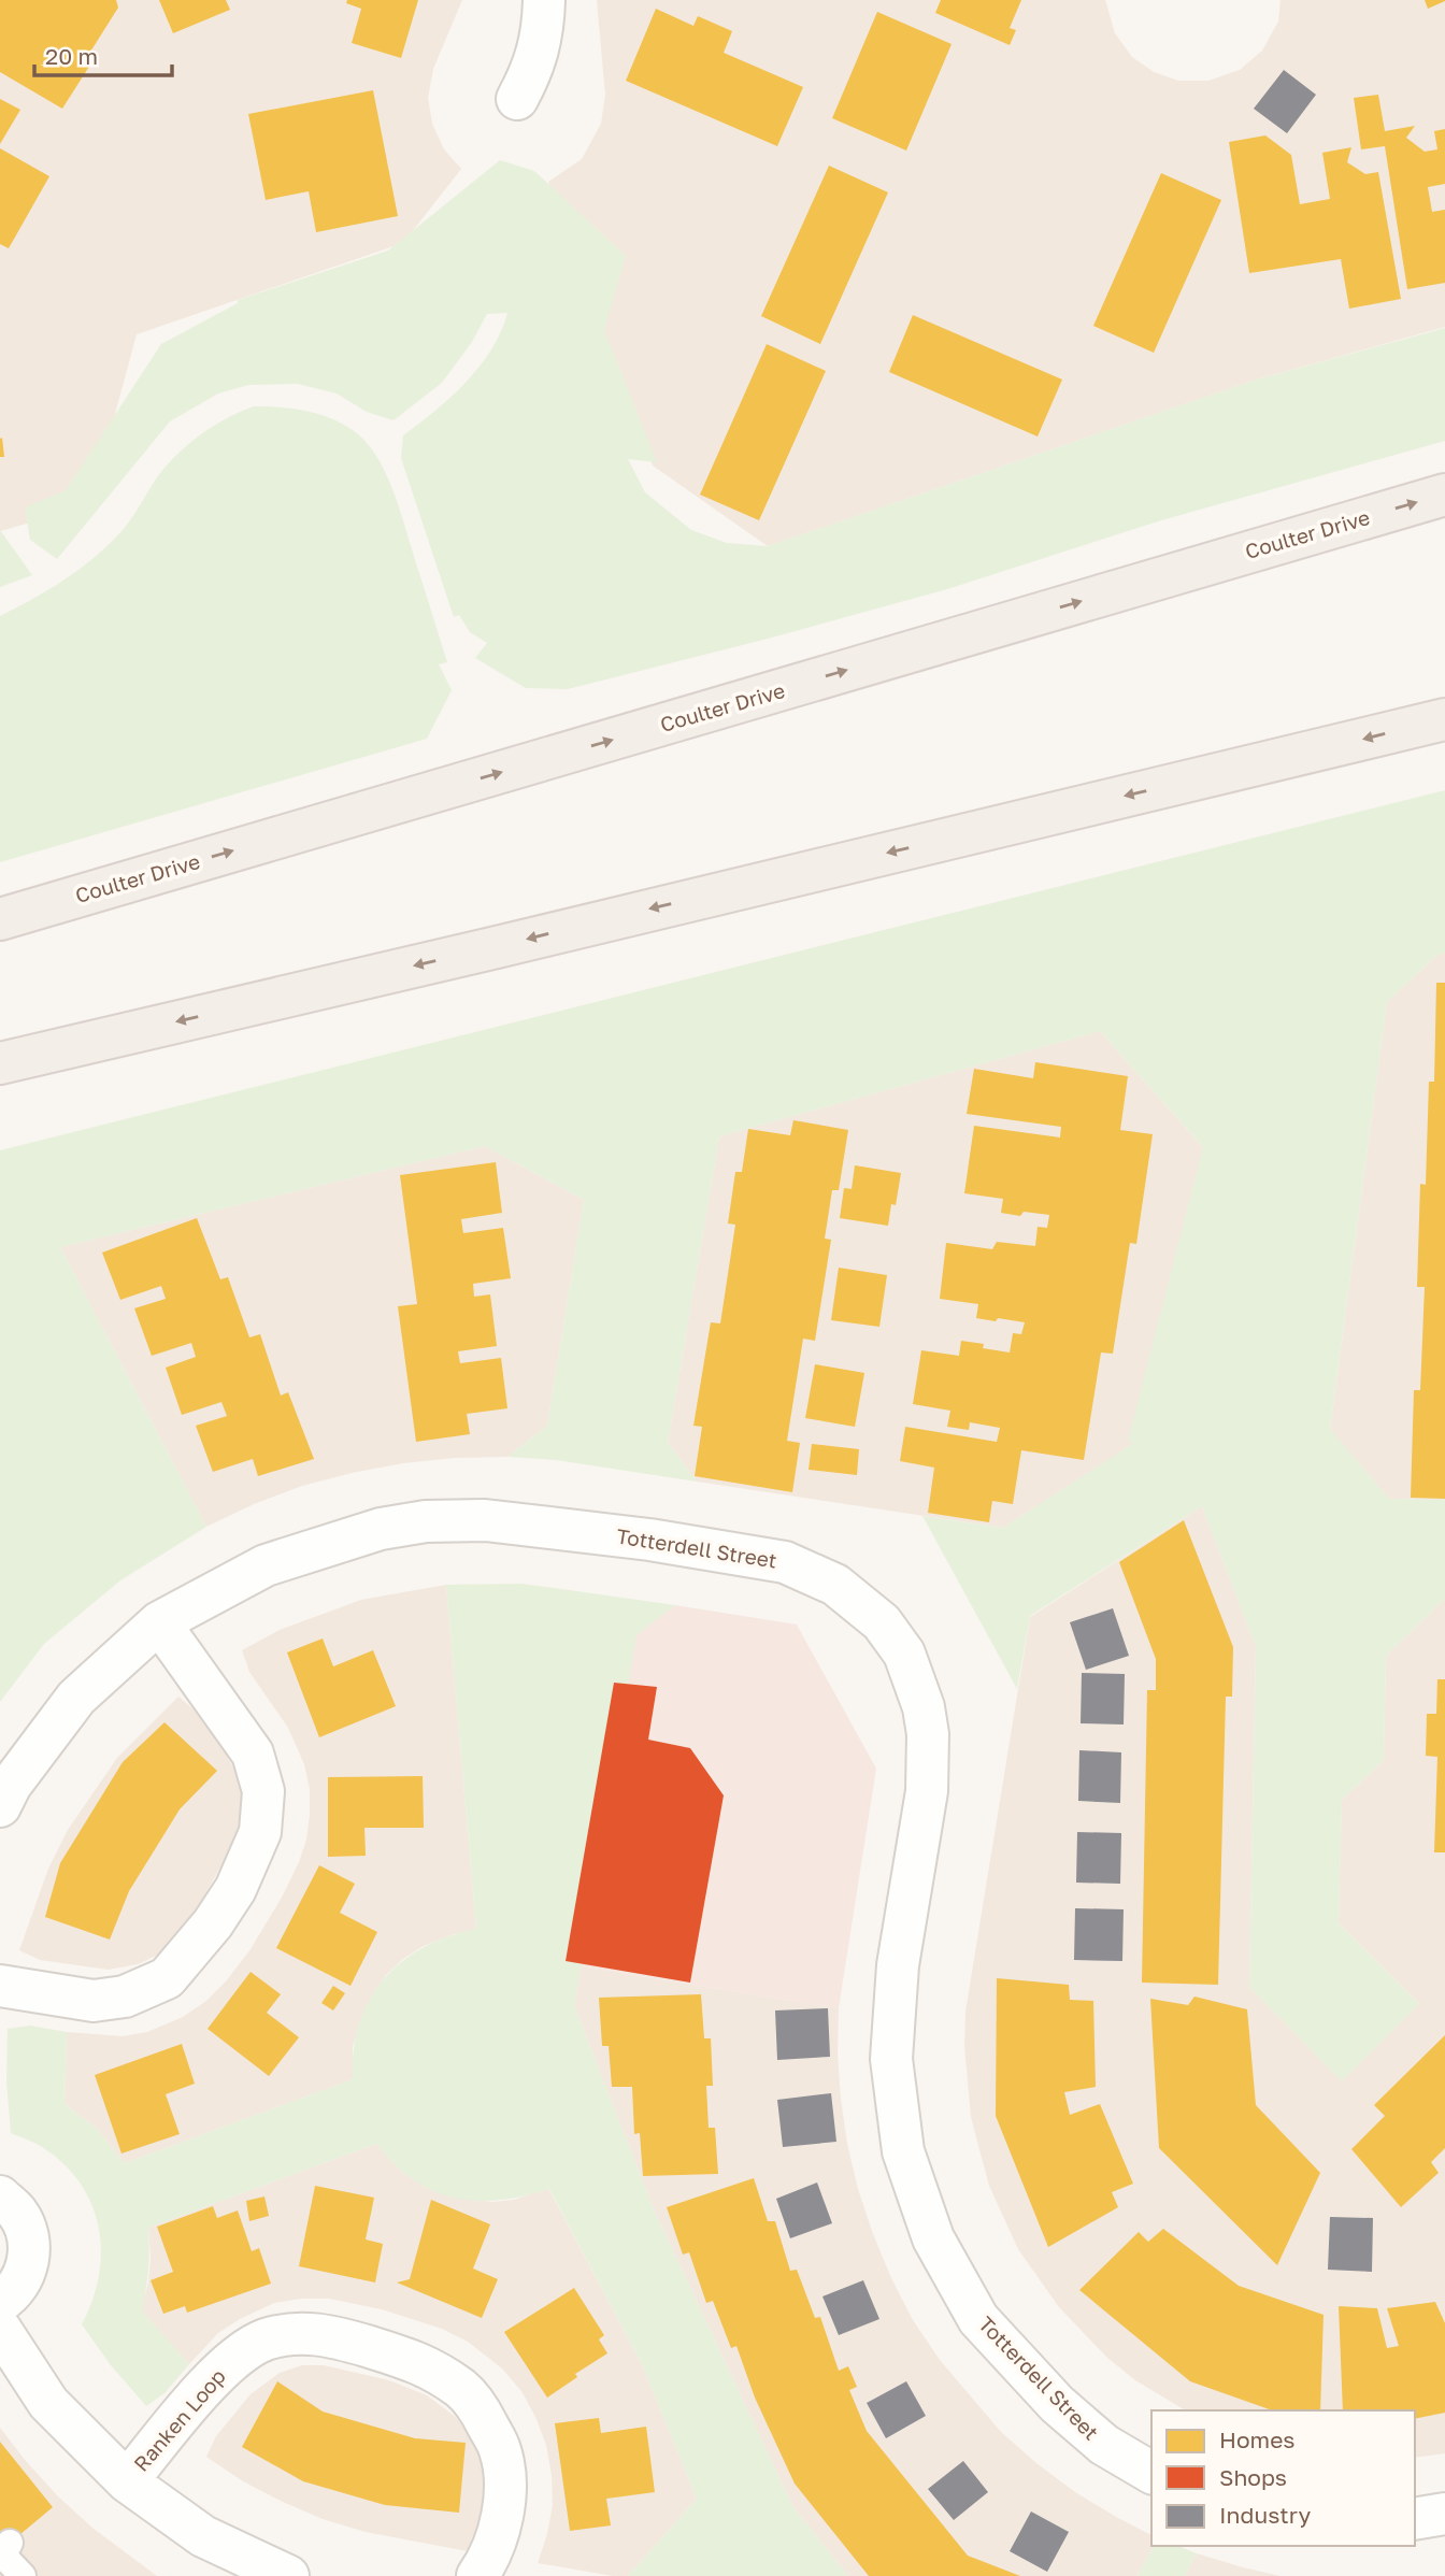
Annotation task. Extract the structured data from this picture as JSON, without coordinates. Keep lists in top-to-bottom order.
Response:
{
  "streets": {
    "main road": ["Coulter Drive"],
    "street": ["Totterdell Street", "Ranken Loop"]
  },
  "legend": ["Homes", "Shops", "Industry"],
  "scale_bar": "20 m"
}
